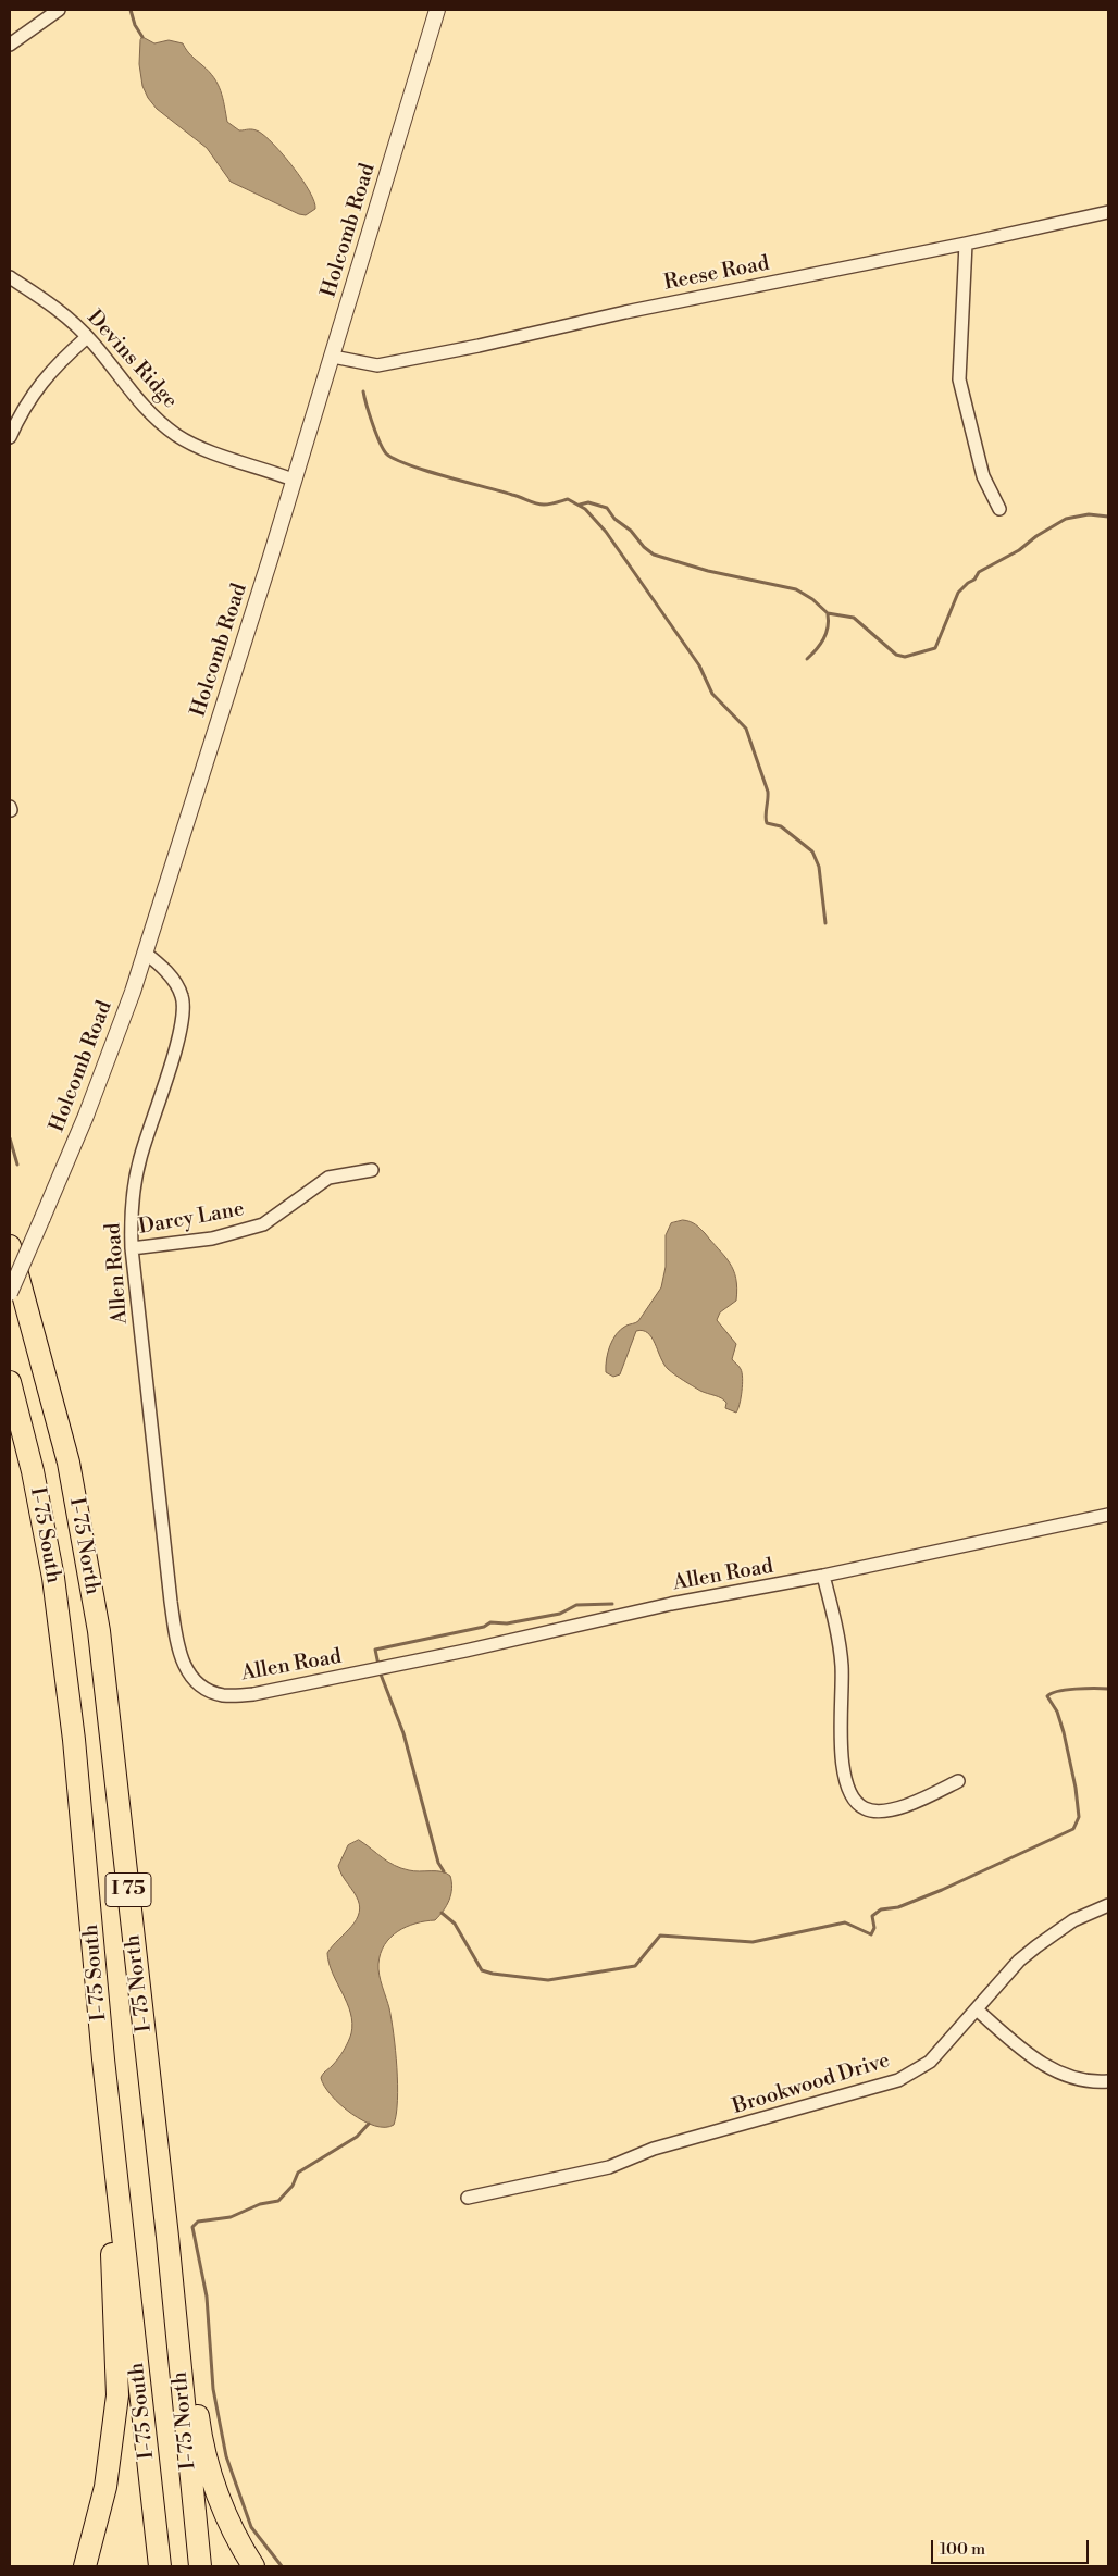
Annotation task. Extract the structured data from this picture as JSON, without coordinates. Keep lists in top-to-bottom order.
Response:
{
  "streets": {
    "highway": ["I-75 South", "I-75 North", "I 75"],
    "street": [
      "Holcomb Road",
      "Reese Road",
      "Devins Ridge",
      "Darcy Lane",
      "Allen Road",
      "Brookwood Drive"
    ]
  },
  "crossings": [
    ["Holcomb Road", "Reese Road"],
    ["Holcomb Road", "Devins Ridge"],
    ["Holcomb Road", "Allen Road"],
    ["Darcy Lane", "Allen Road"]
  ],
  "scale_bar": "100 m"
}
